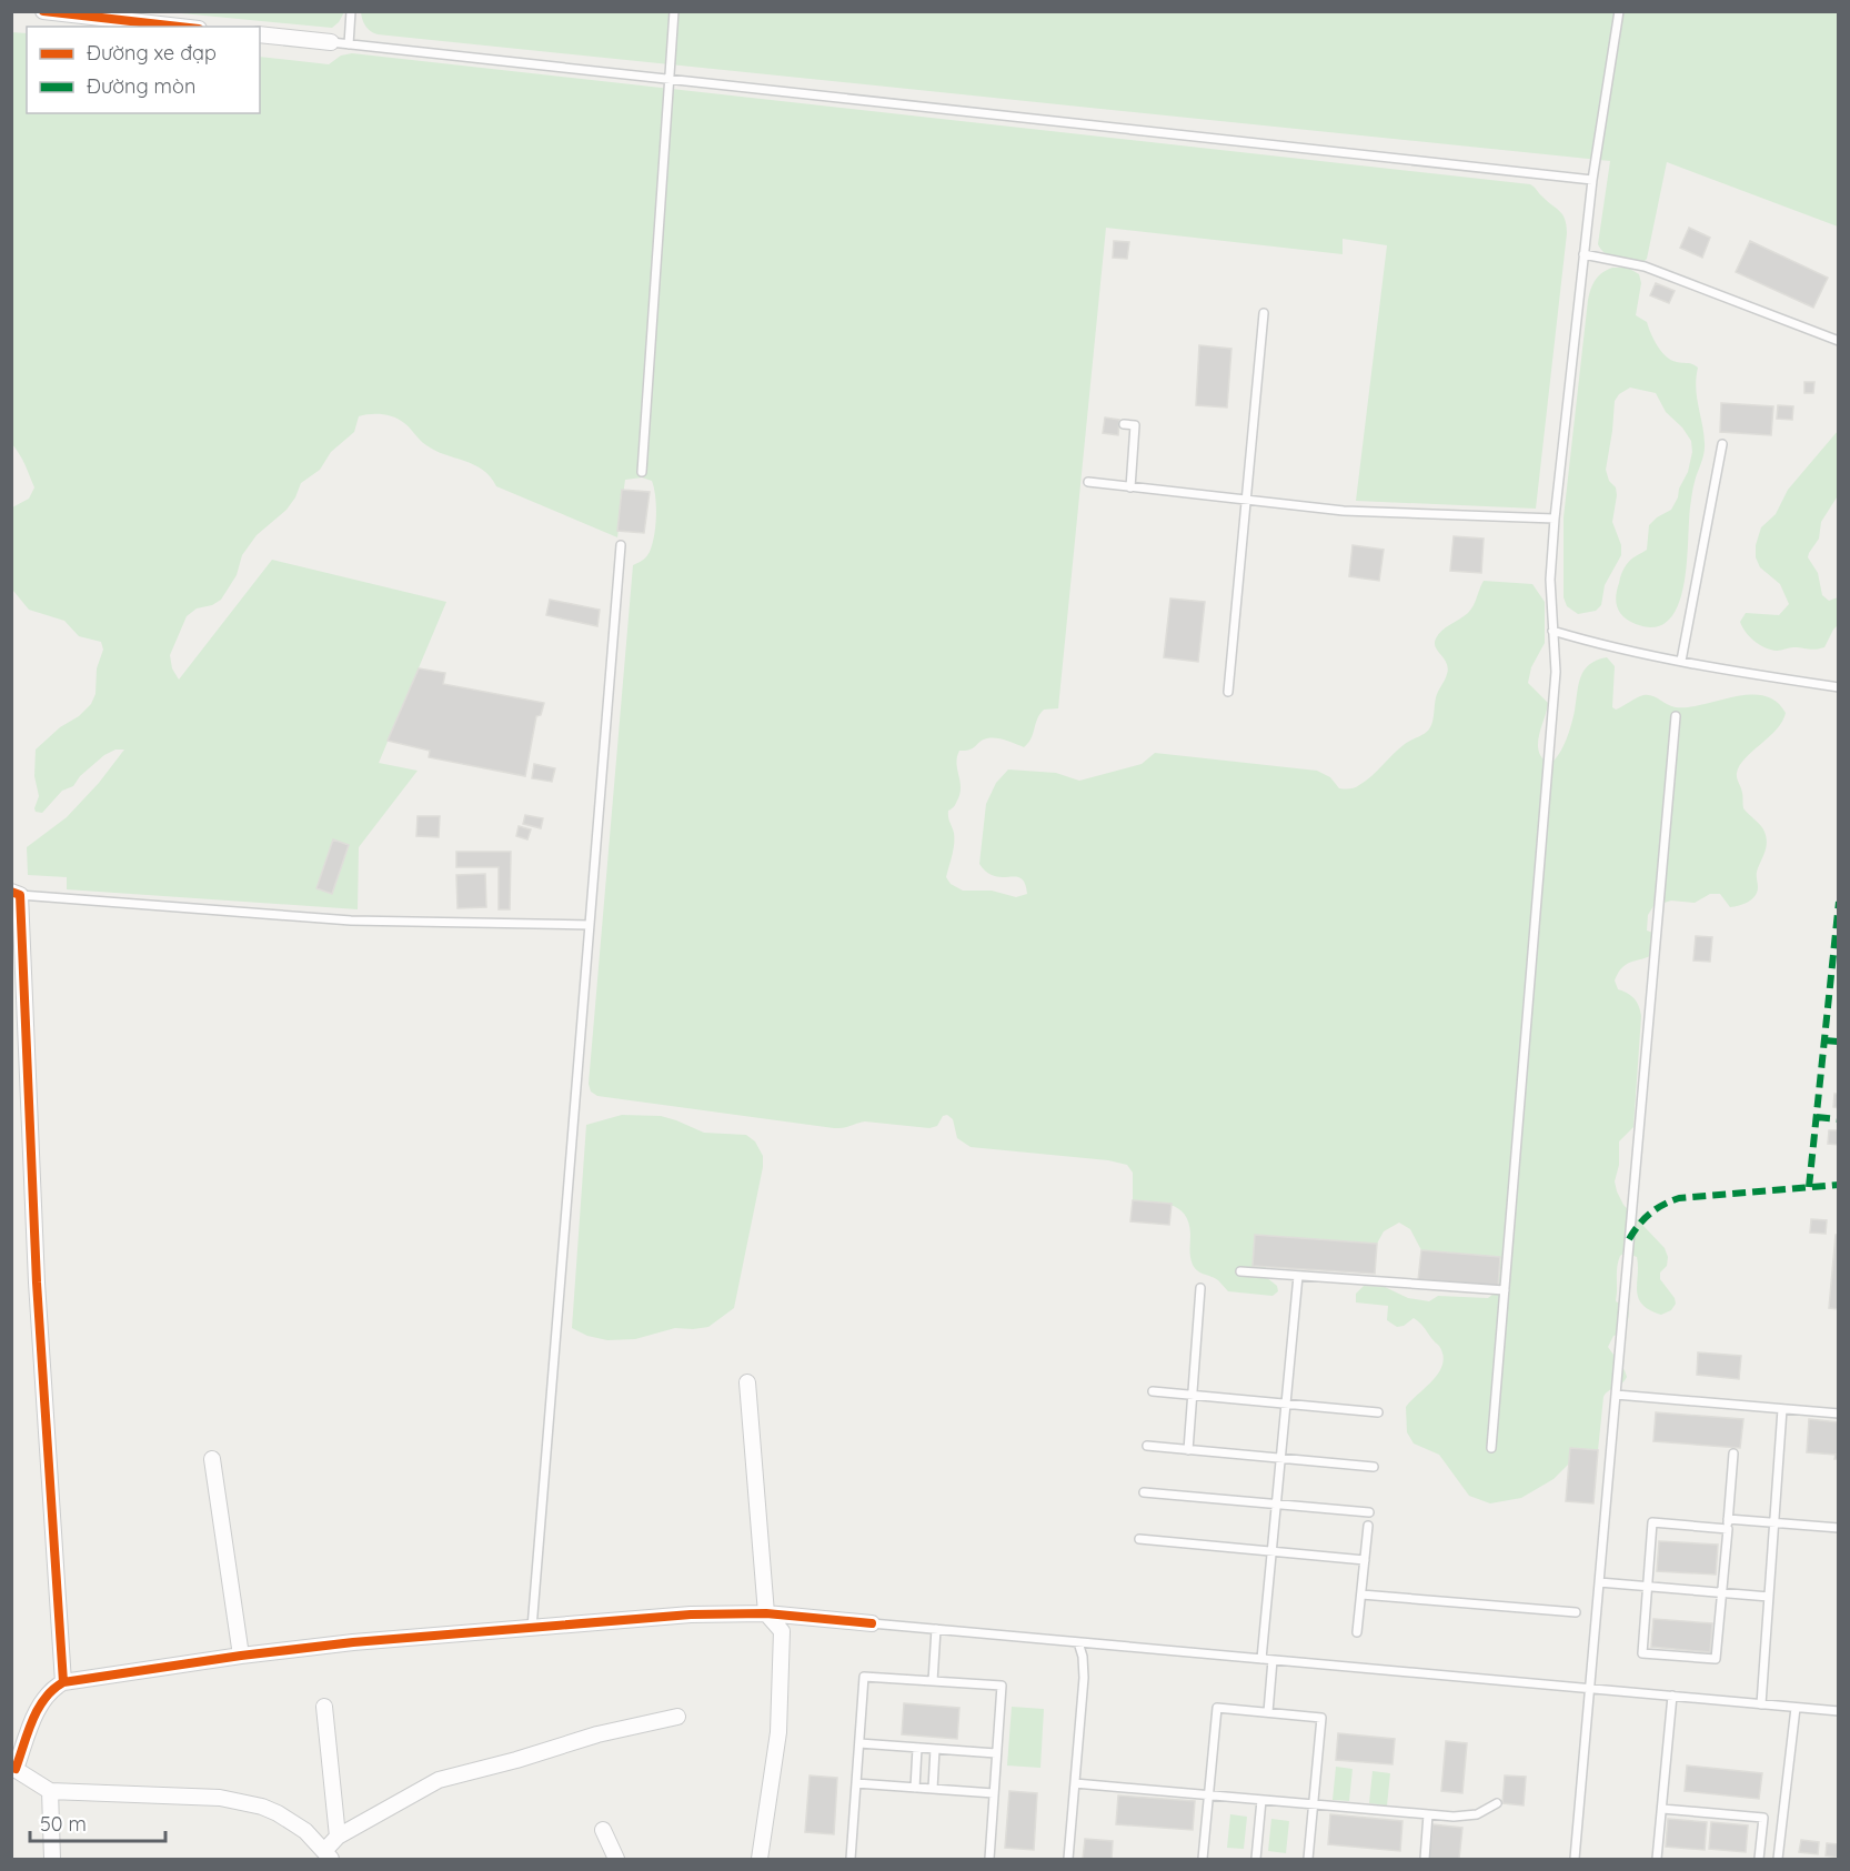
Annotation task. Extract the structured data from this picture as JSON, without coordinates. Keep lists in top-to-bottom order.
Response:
{
  "legend": ["Đường xe đạp", "Đường mòn"],
  "scale_bar": "50 m"
}
